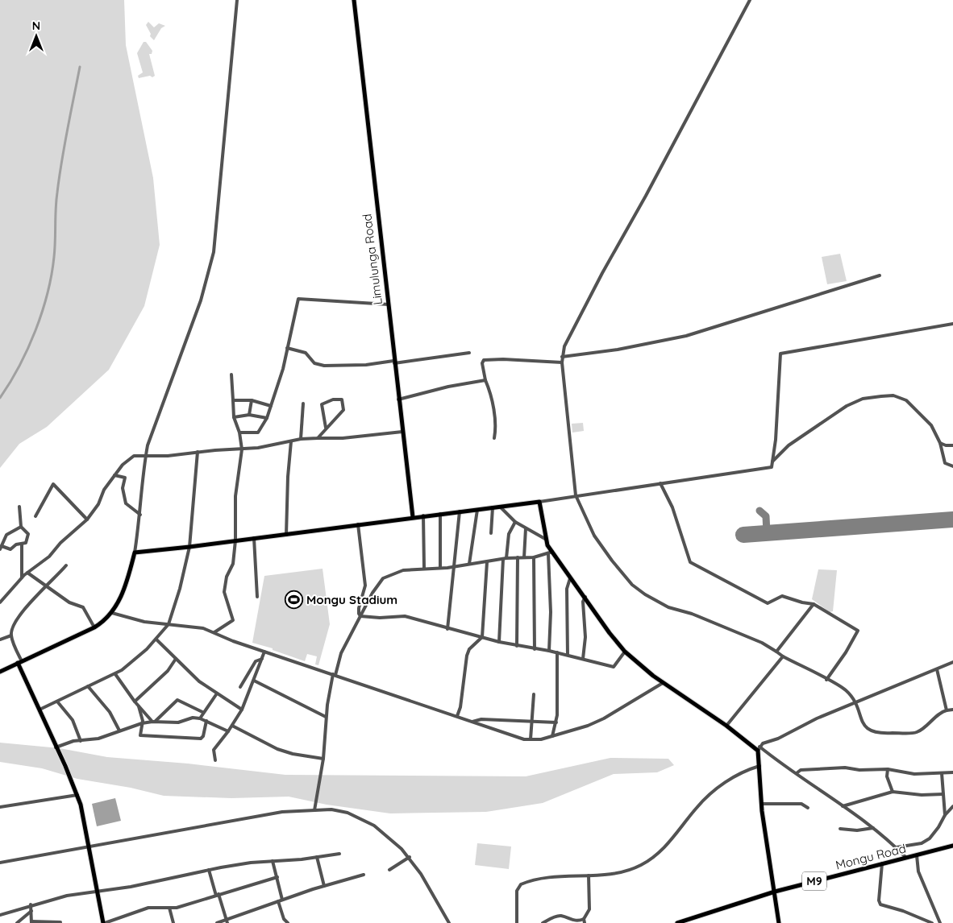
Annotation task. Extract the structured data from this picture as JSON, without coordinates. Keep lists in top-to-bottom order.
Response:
{
  "streets": {
    "main road": ["Limulunga Road", "Mongu Road", "M9"]
  },
  "places": {
    "sports": ["Mongu Stadium"]
  },
  "north": "top"
}
